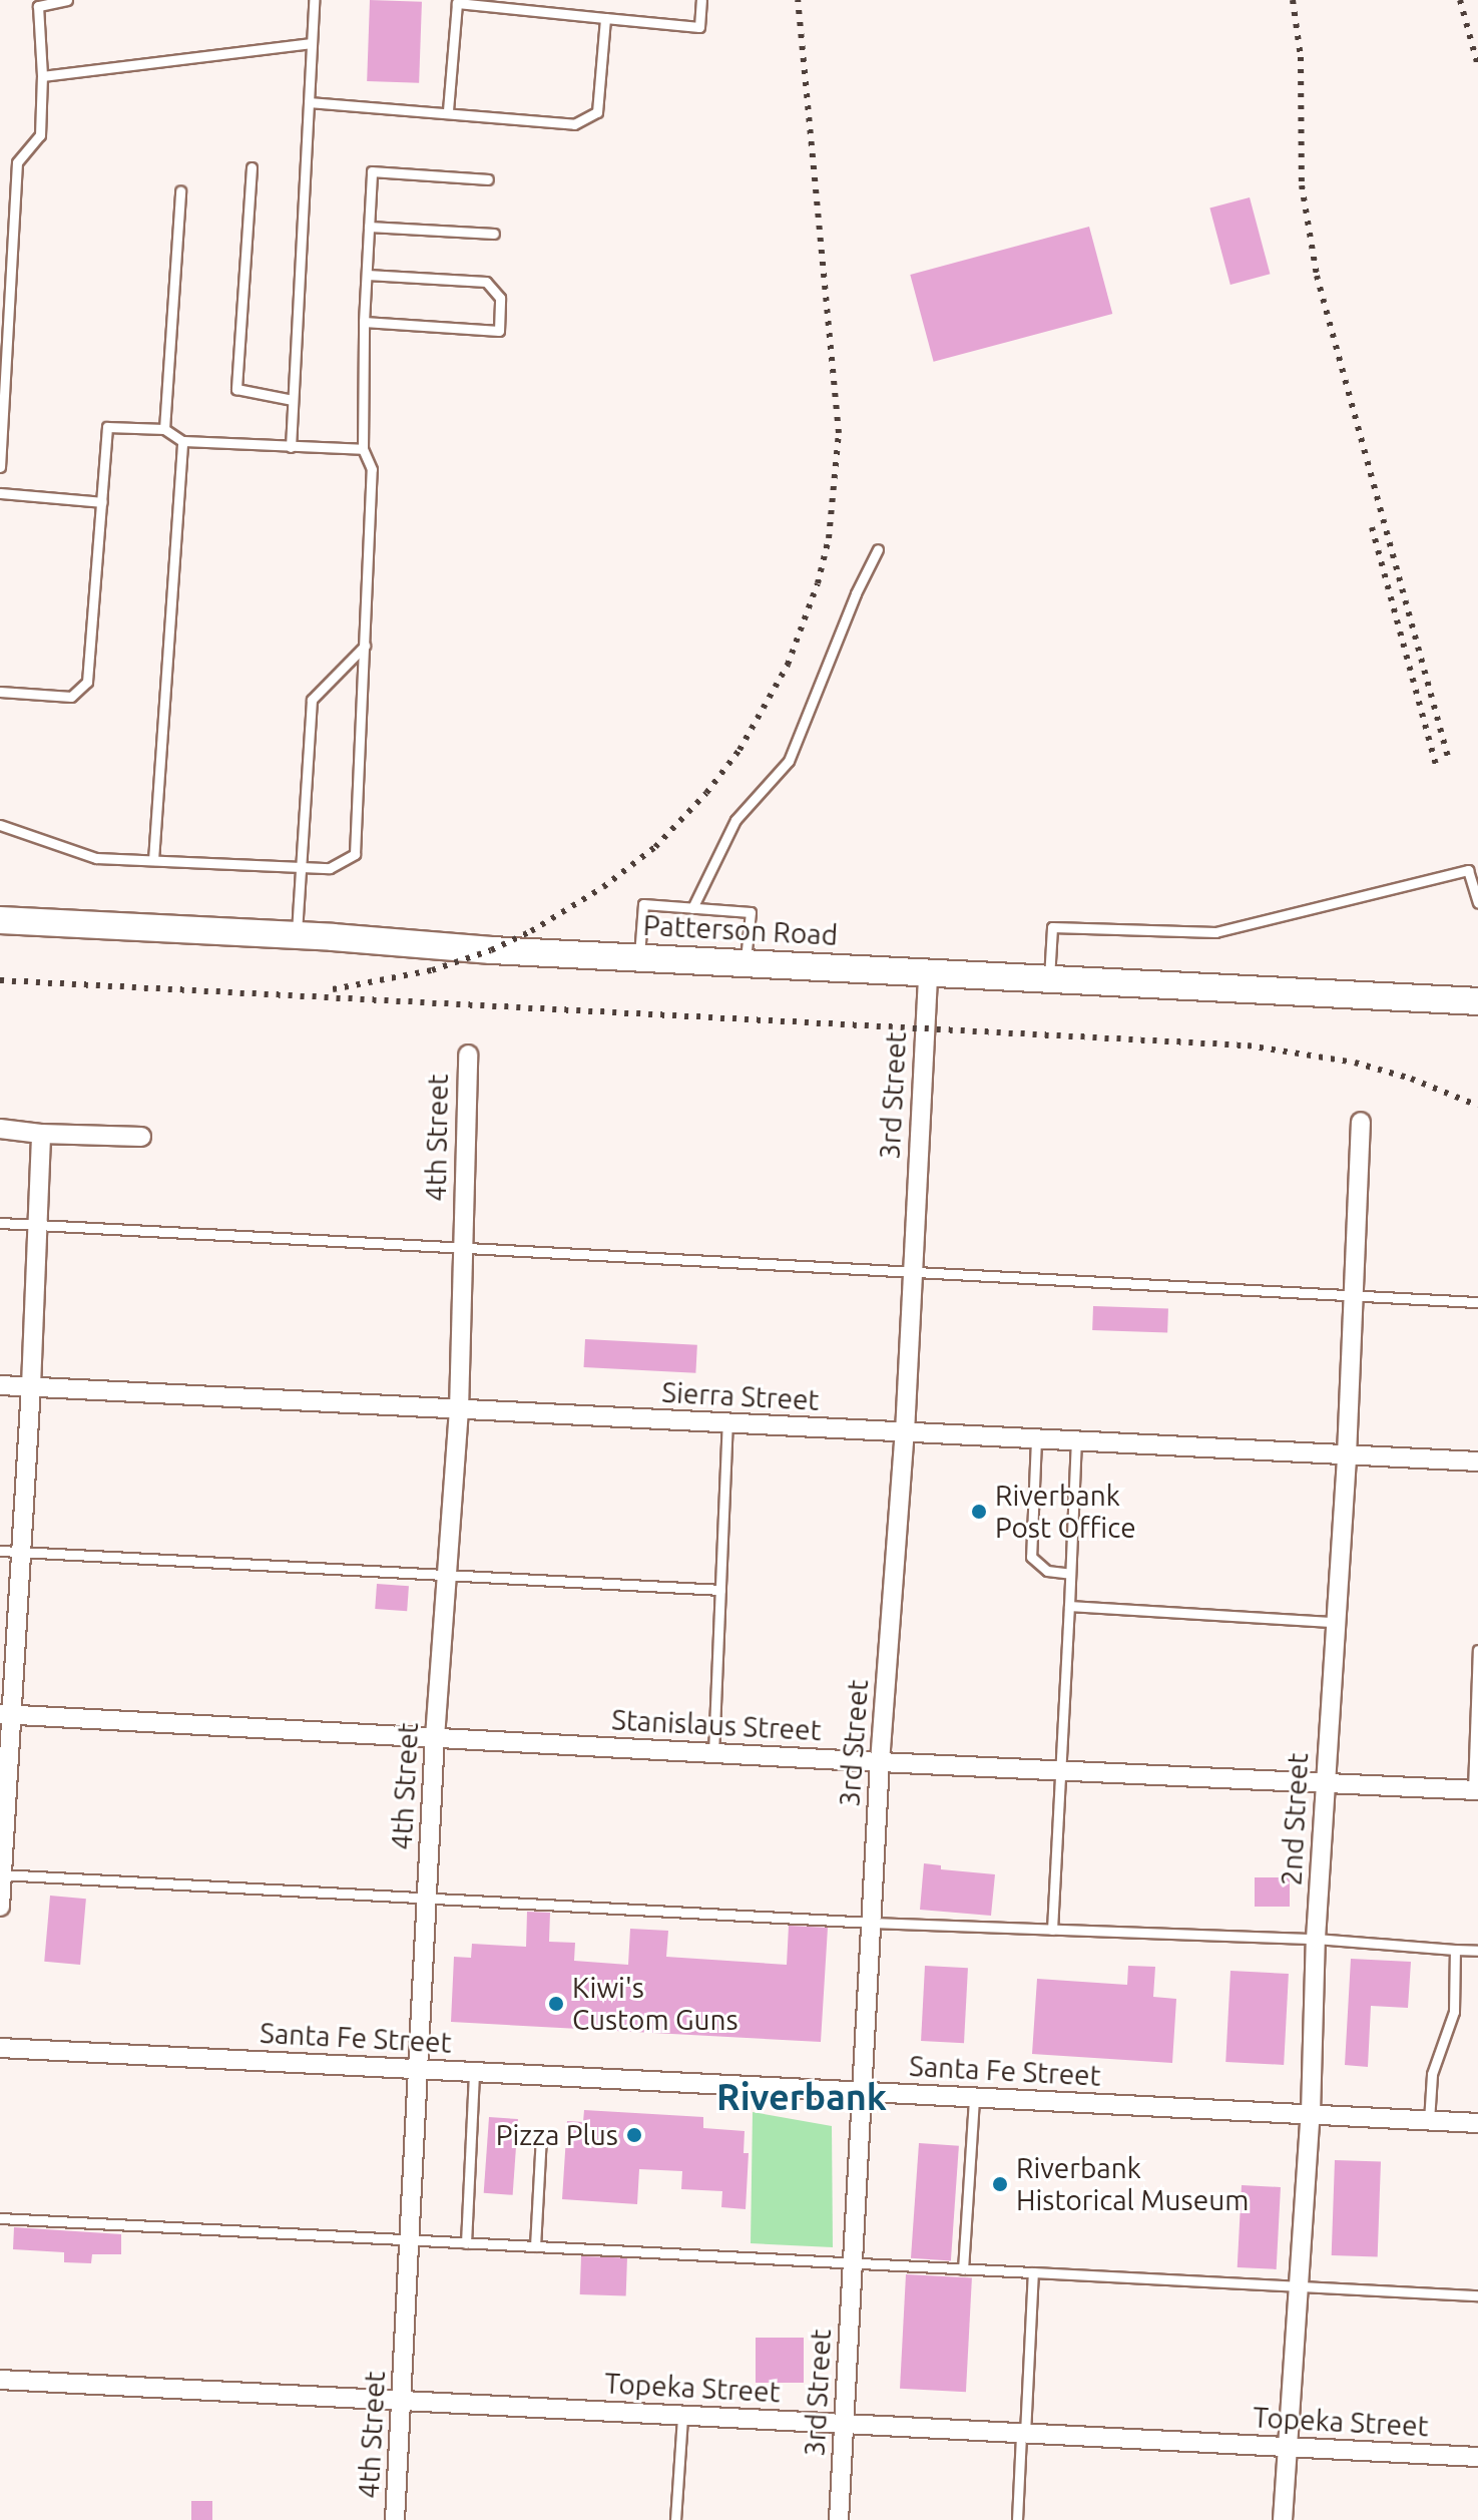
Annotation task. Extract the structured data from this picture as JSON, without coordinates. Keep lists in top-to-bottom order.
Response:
{
  "streets": {
    "main road": ["Patterson Road"],
    "street": [
      "3rd Street",
      "4th Street",
      "Sierra Street",
      "Stanislaus Street",
      "2nd Street",
      "Santa Fe Street",
      "Topeka Street"
    ]
  },
  "crossings": [
    ["Patterson Road", "3rd Street"],
    ["3rd Street", "Sierra Street"],
    ["3rd Street", "Stanislaus Street"],
    ["3rd Street", "Santa Fe Street"],
    ["3rd Street", "Topeka Street"],
    ["4th Street", "Sierra Street"],
    ["4th Street", "Stanislaus Street"],
    ["4th Street", "Santa Fe Street"],
    ["4th Street", "Topeka Street"],
    ["Sierra Street", "2nd Street"],
    ["Stanislaus Street", "2nd Street"],
    ["2nd Street", "Santa Fe Street"],
    ["2nd Street", "Topeka Street"]
  ],
  "districts": ["Riverbank"],
  "places": [
    "Riverbank Post Office",
    "Kiwi's Custom Guns",
    "Pizza Plus",
    "Riverbank Historical Museum"
  ]
}
